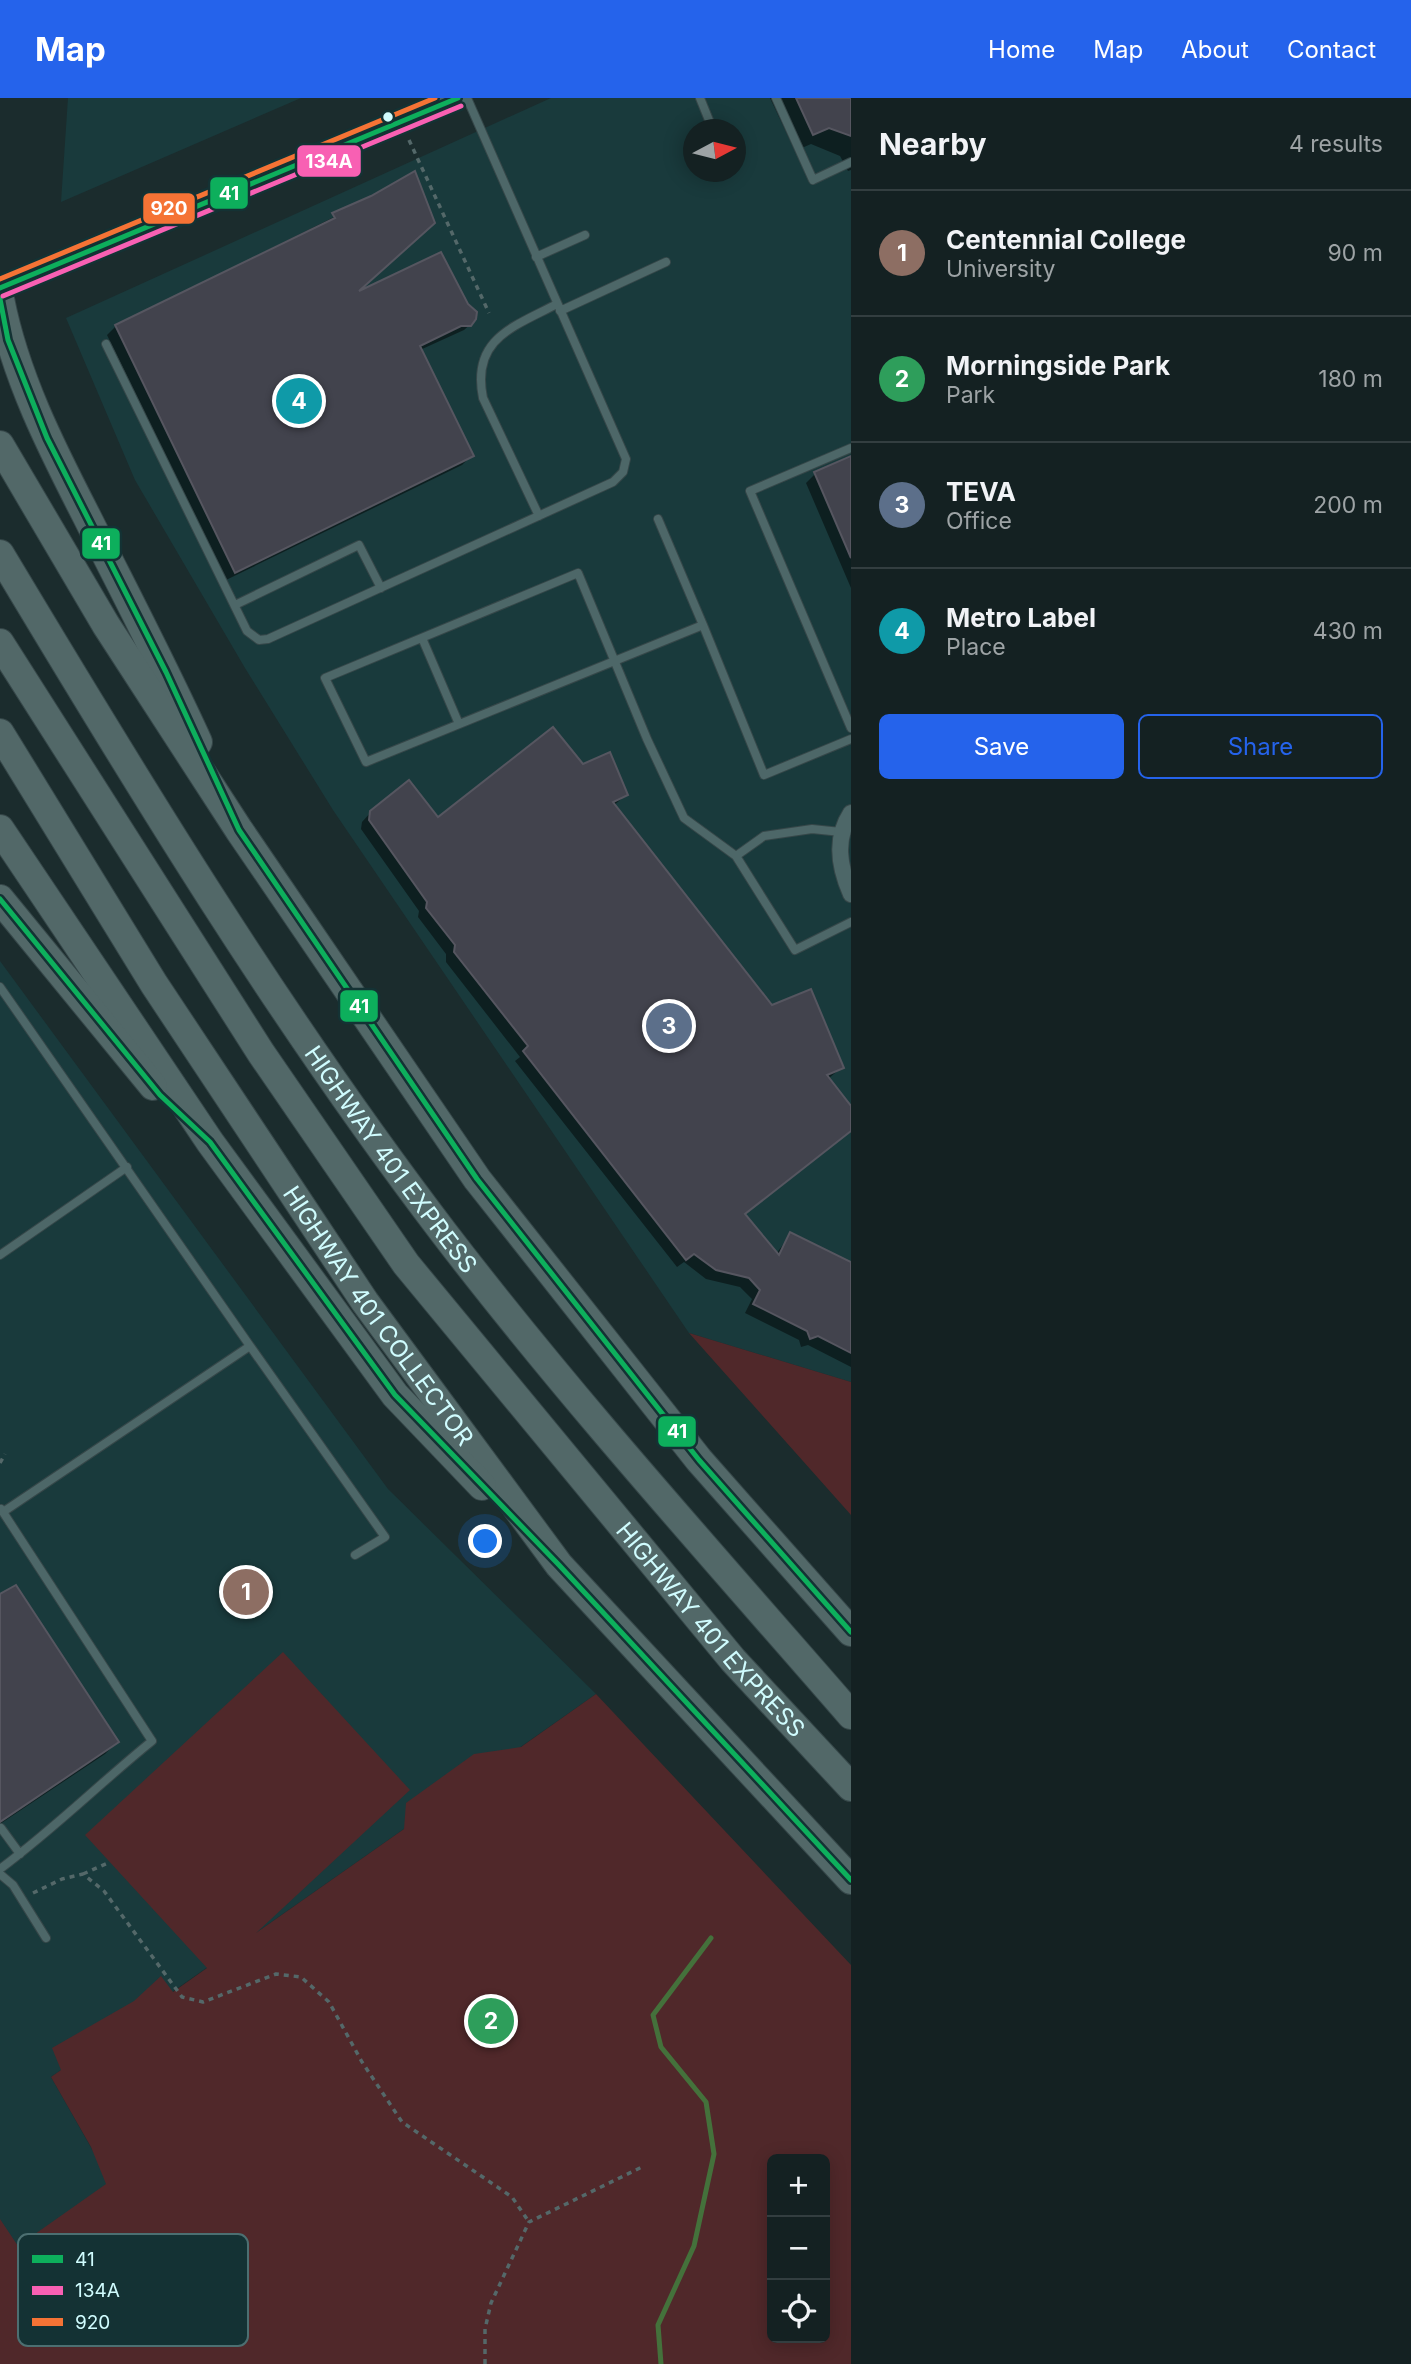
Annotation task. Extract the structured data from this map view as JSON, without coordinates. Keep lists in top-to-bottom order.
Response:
{
  "streets": {
    "highway": ["HIGHWAY 401 EXPRESS", "HIGHWAY 401 COLLECTOR"]
  },
  "lines": ["transit line 41", "transit line 920", "transit line 134A"],
  "legend": ["41", "134A", "920"],
  "north": "right",
  "page": {
    "header": "Map",
    "nav": [
      "Home",
      "Map",
      "About",
      "Contact"
    ],
    "heading": ["Nearby", "4 results"],
    "list": [
      {
        "mark": "1",
        "name": "Centennial College",
        "note": "University",
        "value": "90 m"
      },
      {
        "mark": "2",
        "name": "Morningside Park",
        "note": "Park",
        "value": "180 m"
      },
      {
        "mark": "3",
        "name": "TEVA",
        "note": "Office",
        "value": "200 m"
      },
      {
        "mark": "4",
        "name": "Metro Label",
        "note": "Place",
        "value": "430 m"
      }
    ],
    "pins": [
      "4",
      "3",
      "1",
      "2"
    ],
    "buttons": ["Save", "Share"],
    "map_buttons": ["+", "−"]
  }
}
